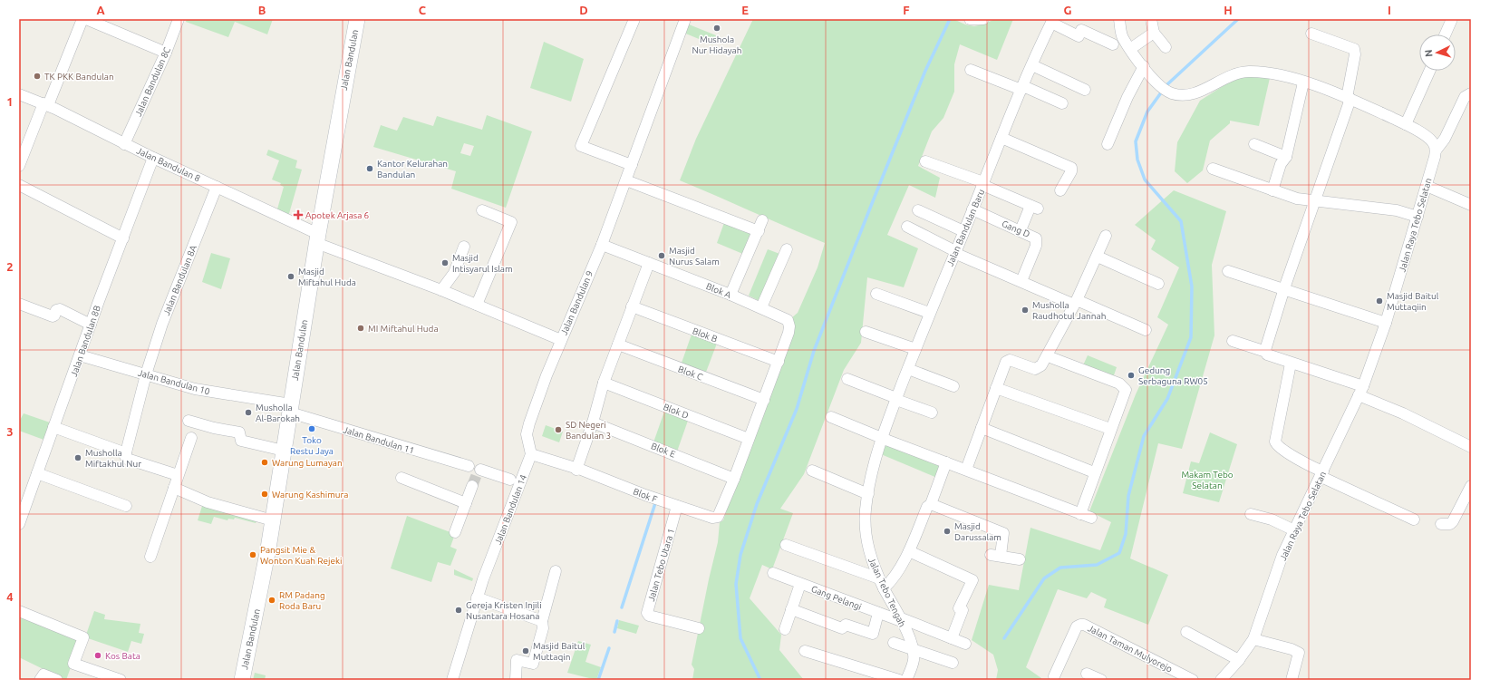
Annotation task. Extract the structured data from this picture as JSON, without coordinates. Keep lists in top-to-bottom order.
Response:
{
  "streets": {
    "main road": ["Jalan Bandulan"],
    "street": [
      "Jalan Bandulan 8C",
      "Jalan Bandulan 8",
      "Jalan Raya Tebo Selatan",
      "Jalan Bandulan Baru",
      "Gang D",
      "Jalan Bandulan 8A",
      "Blok A",
      "Jalan Bandulan 9",
      "Blok B",
      "Jalan Bandulan 8B",
      "Blok C",
      "Jalan Bandulan 10",
      "Blok D",
      "Jalan Bandulan 11",
      "Blok E",
      "Blok F",
      "Jalan Bandulan 14",
      "Jalan Tebo Utara 1",
      "Jalan Tebo Tengah",
      "Gang Pelangi",
      "Jalan Taman Mulyorejo"
    ]
  },
  "crossings": [
    ["Jalan Bandulan", "Jalan Bandulan 8"],
    ["Jalan Bandulan", "Jalan Bandulan 9"],
    ["Jalan Bandulan", "Jalan Bandulan 10"],
    ["Jalan Bandulan", "Jalan Bandulan 11"],
    ["Jalan Bandulan 8C", "Jalan Bandulan 8"],
    ["Jalan Bandulan 8", "Jalan Bandulan 8A"],
    ["Jalan Bandulan 8", "Jalan Bandulan 9"],
    ["Jalan Bandulan 8", "Jalan Bandulan 8B"],
    ["Jalan Bandulan Baru", "Gang D"],
    ["Jalan Bandulan Baru", "Jalan Tebo Tengah"],
    ["Jalan Bandulan 8A", "Jalan Bandulan 10"],
    ["Blok A", "Jalan Bandulan 9"],
    ["Blok A", "Blok B"],
    ["Jalan Bandulan 8B", "Jalan Bandulan 10"],
    ["Jalan Bandulan 10", "Jalan Bandulan 11"],
    ["Blok E", "Blok F"],
    ["Blok F", "Jalan Bandulan 14"],
    ["Blok F", "Jalan Tebo Utara 1"],
    ["Jalan Tebo Tengah", "Gang Pelangi"]
  ],
  "parks": ["Makam Tebo Selatan"],
  "places": {
    "other": [
      "Mushola Nur Hidayah",
      "TK PKK Bandulan",
      "Kantor Kelurahan Bandulan",
      "Masjid Nurus Salam",
      "Masjid Intisyarul Islam",
      "Masjid Miftahul Huda",
      "Masjid Baitul Muttaqiin",
      "Musholla Raudhotul Jannah",
      "MI Miftahul Huda",
      "Gedung Serbaguna RW05",
      "Musholla Al-Barokah",
      "Toko Restu Jaya",
      "SD Negeri Bandulan 3",
      "Musholla Miftakhul Nur",
      "Warung Lumayan",
      "Warung Kashimura",
      "Masjid Darussalam",
      "Pangsit Mie & Wonton Kuah Rejeki",
      "RM Padang Roda Baru",
      "Gereja Kristen Injili Nusantara Hosana",
      "Masjid Baitul Muttaqin",
      "Kos Bata"
    ],
    "health": ["Apotek Arjasa 6"]
  },
  "north": "left",
  "grid": {
    "columns": [
      "A",
      "B",
      "C",
      "D",
      "E",
      "F",
      "G",
      "H",
      "I"
    ],
    "rows": [
      "1",
      "2",
      "3",
      "4"
    ]
  }
}
